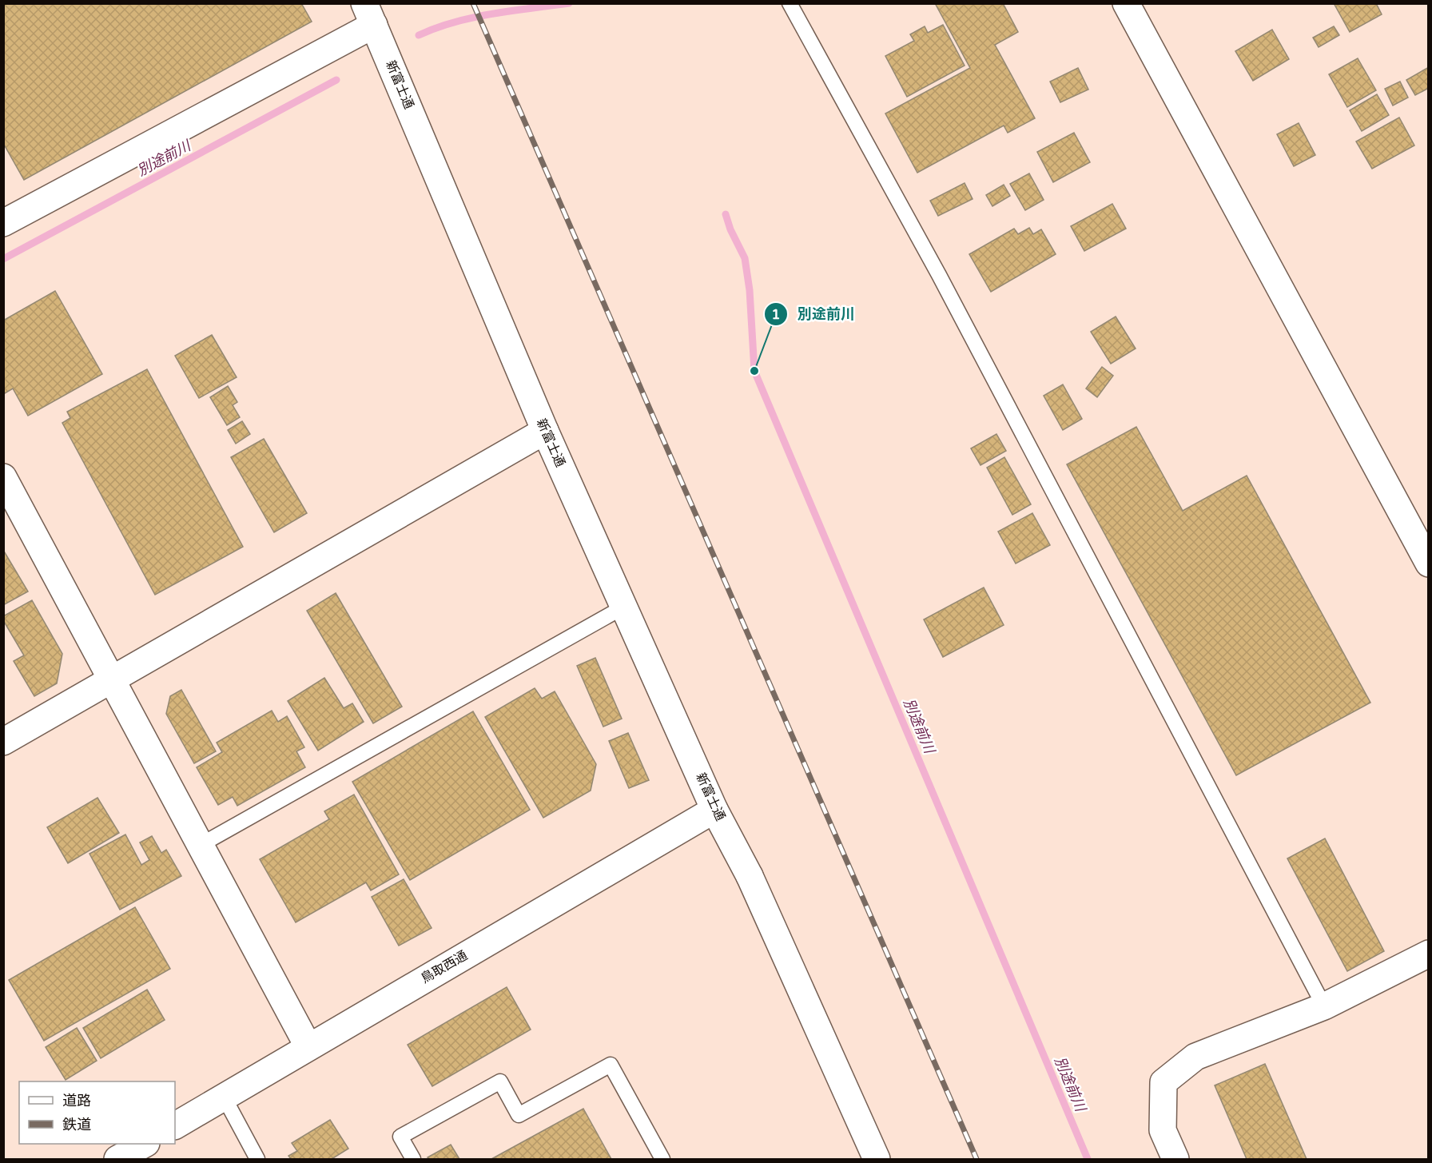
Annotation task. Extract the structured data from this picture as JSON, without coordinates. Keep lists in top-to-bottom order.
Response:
{
  "streets": {
    "street": ["新富士通", "鳥取西通"]
  },
  "crossings": [
    ["新富士通", "鳥取西通"]
  ],
  "water": ["別途前川"],
  "places": ["別途前川"],
  "legend": ["道路", "鉄道"]
}
